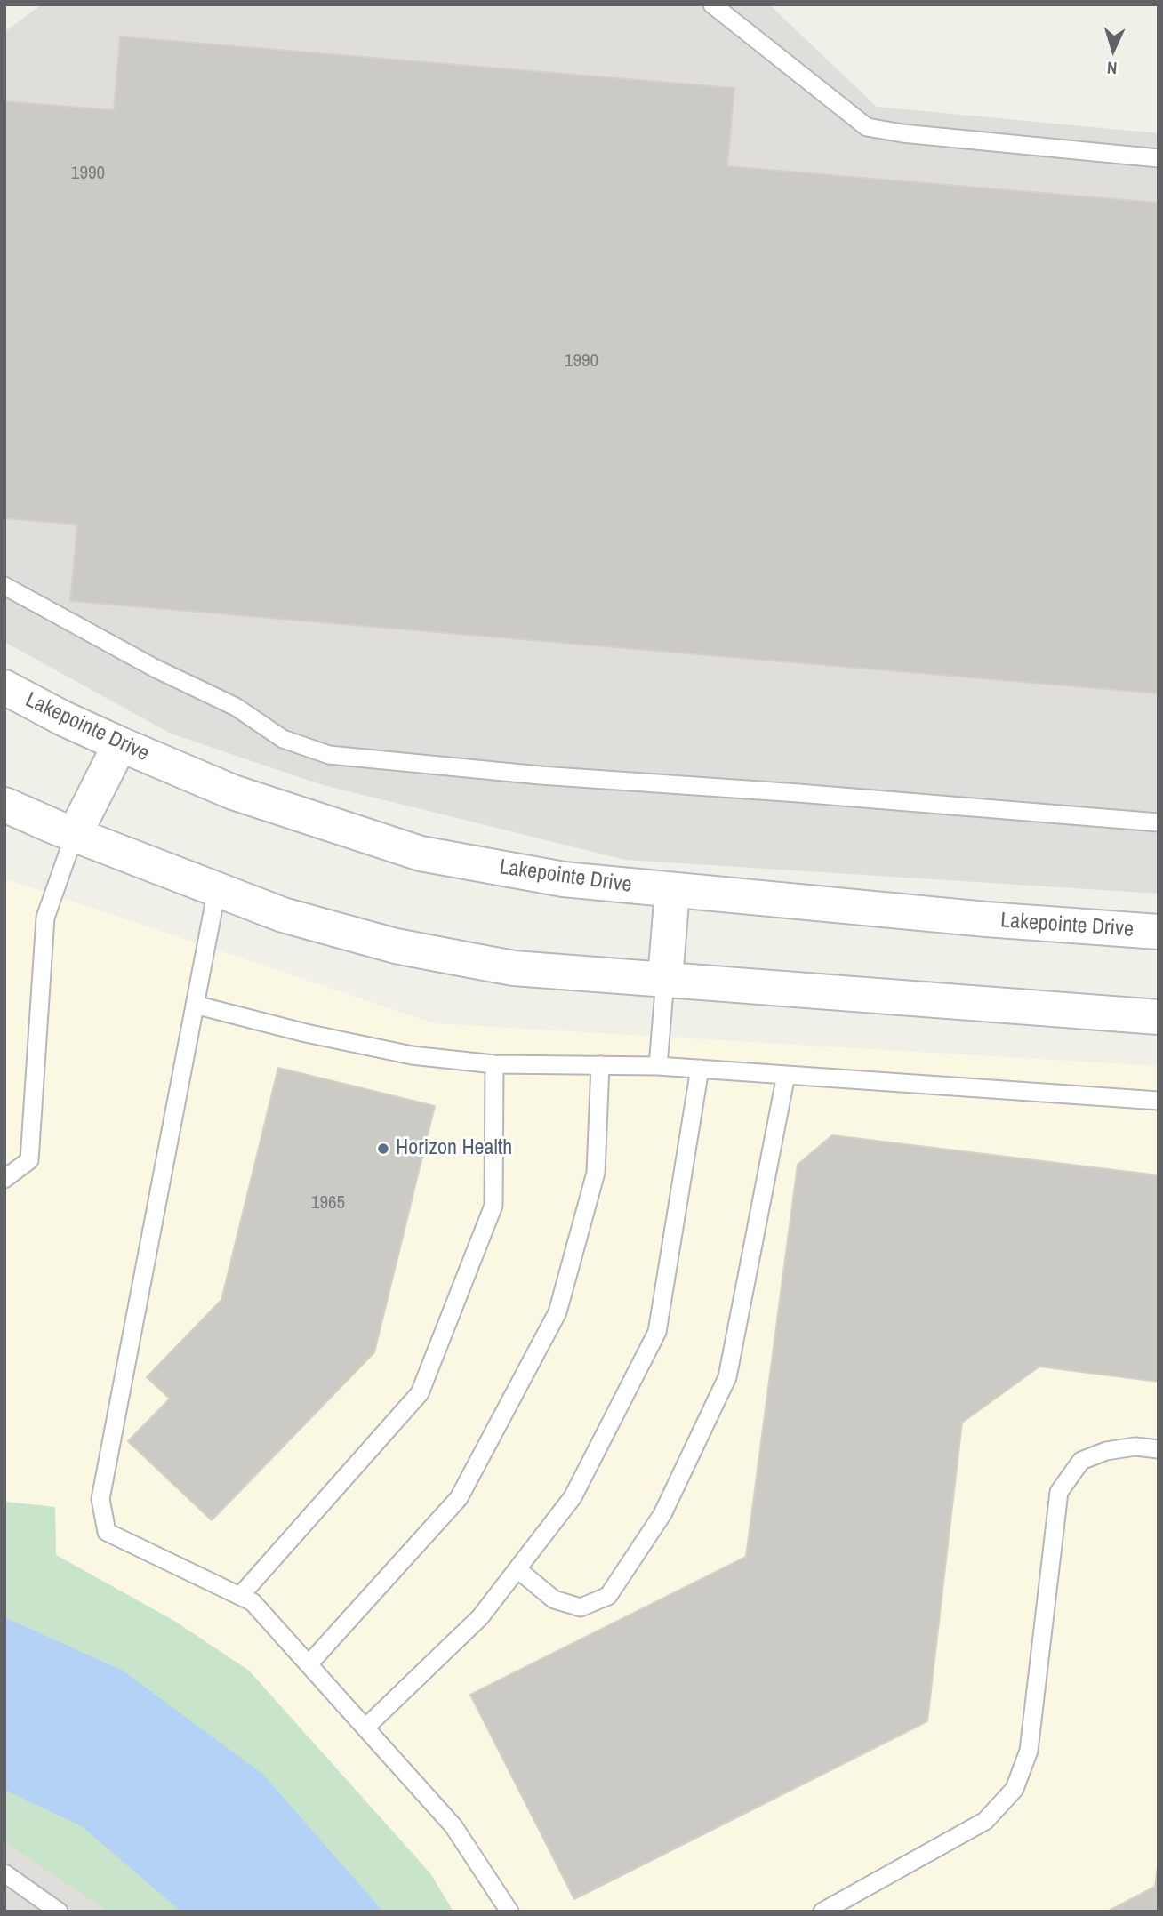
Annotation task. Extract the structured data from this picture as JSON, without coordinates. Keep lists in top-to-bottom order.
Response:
{
  "streets": {
    "main road": ["Lakepointe Drive"]
  },
  "places": ["Horizon Health"],
  "house_numbers": ["1990", "1990", "1965"],
  "north": "bottom"
}
